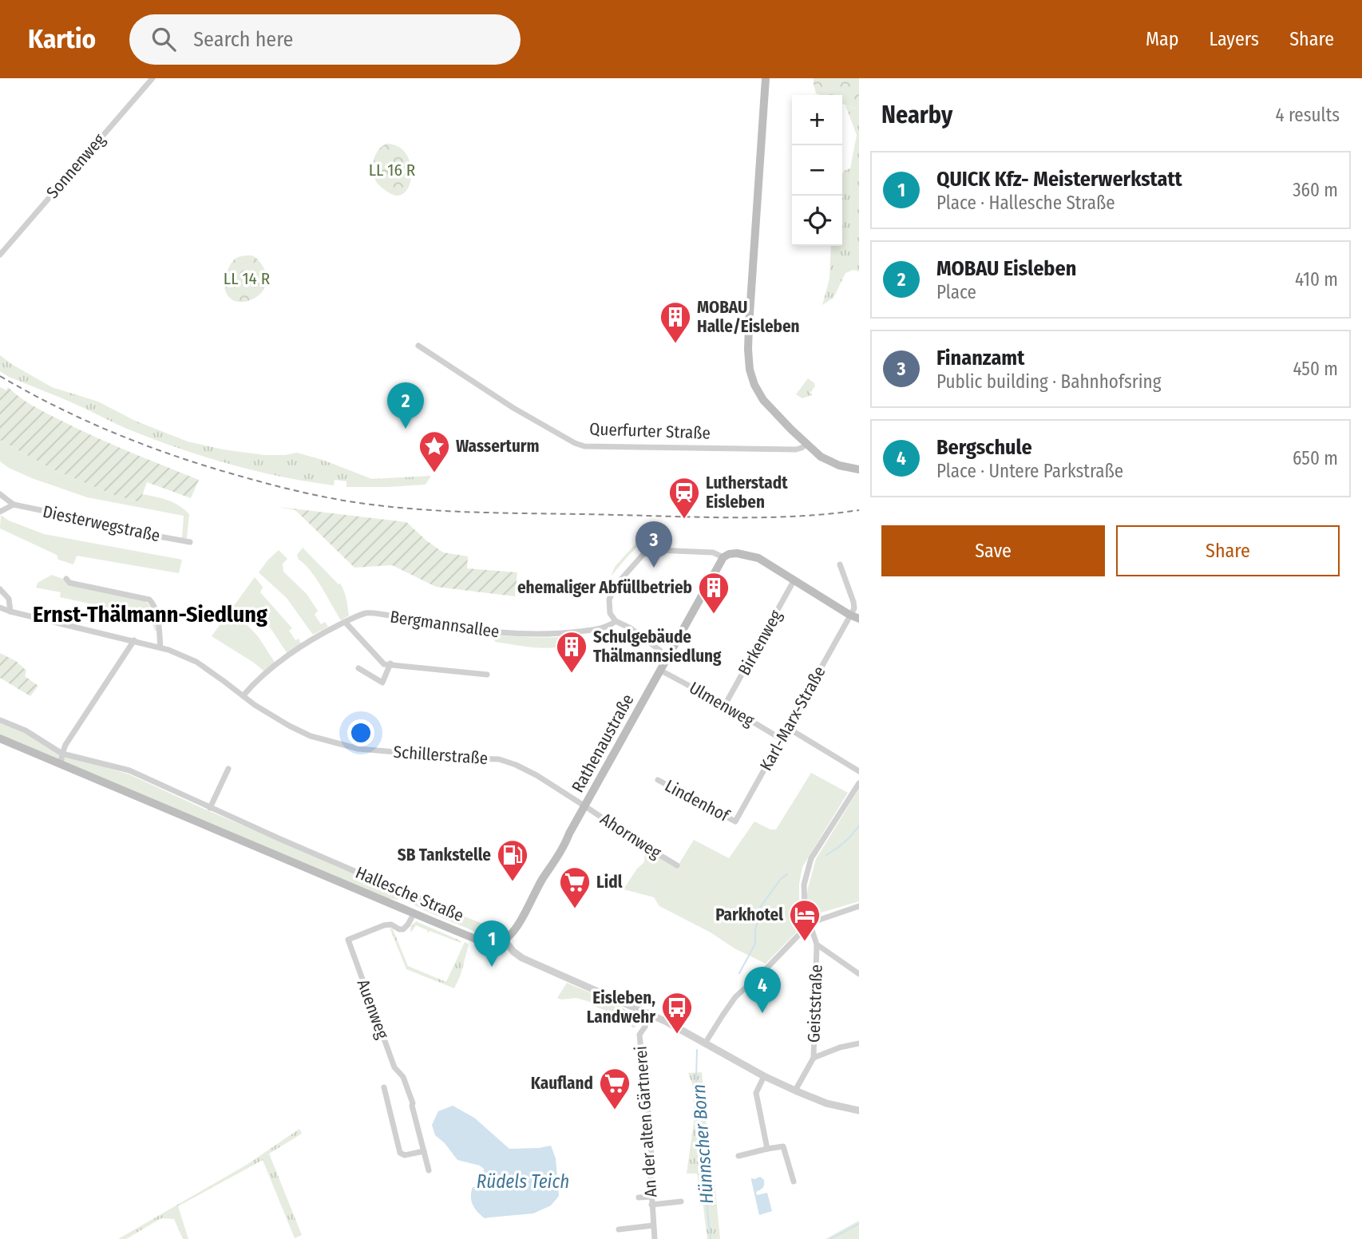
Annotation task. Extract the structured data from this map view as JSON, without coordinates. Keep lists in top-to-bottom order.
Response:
{
  "streets": {
    "main road": ["Rathenaustraße", "Hallesche Straße"],
    "street": [
      "Sonnenweg",
      "Querfurter Straße",
      "Diesterwegstraße",
      "Bergmannsallee",
      "Birkenweg",
      "Ulmenweg",
      "Karl-Marx-Straße",
      "Schillerstraße",
      "Lindenhof",
      "Ahornweg",
      "Geiststraße",
      "Auenweg",
      "An der alten Gärtnerei"
    ]
  },
  "crossings": [
    ["Bergmannsallee", "Schillerstraße"],
    ["Birkenweg", "Ulmenweg"],
    ["Ulmenweg", "Karl-Marx-Straße"],
    ["Ulmenweg", "Rathenaustraße"],
    ["Karl-Marx-Straße", "Lindenhof"],
    ["Rathenaustraße", "Schillerstraße"],
    ["Rathenaustraße", "Ahornweg"],
    ["Rathenaustraße", "Hallesche Straße"],
    ["Schillerstraße", "Ahornweg"],
    ["Hallesche Straße", "Auenweg"]
  ],
  "districts": ["Ernst-Thälmann-Siedlung"],
  "water": ["Hünnscher Born", "Rüdels Teich"],
  "parks": ["LL 16 R", "LL 14 R"],
  "places": {
    "building": ["MOBAU Halle/Eisleben", "ehemaliger Abfüllbetrieb", "Schulgebäude Thälmannsiedlung"],
    "place": ["Wasserturm"],
    "station": ["Lutherstadt Eisleben"],
    "fuel station": ["SB Tankstelle"],
    "supermarket": ["Lidl", "Kaufland"],
    "hotel": ["Parkhotel"],
    "bus stop": ["Eisleben, Landwehr"]
  },
  "page": {
    "header": "Kartio",
    "search": "Search here",
    "nav": ["Map", "Layers", "Share"],
    "heading": ["Nearby", "4 results"],
    "map_buttons": ["+", "−"],
    "list": [
      {
        "mark": "1",
        "name": "QUICK Kfz- Meisterwerkstatt",
        "note": "Place · Hallesche Straße",
        "value": "360 m"
      },
      {
        "mark": "2",
        "name": "MOBAU Eisleben",
        "note": "Place",
        "value": "410 m"
      },
      {
        "mark": "3",
        "name": "Finanzamt",
        "note": "Public building · Bahnhofsring",
        "value": "450 m"
      },
      {
        "mark": "4",
        "name": "Bergschule",
        "note": "Place · Untere Parkstraße",
        "value": "650 m"
      }
    ],
    "pins": [
      "2",
      "3",
      "1",
      "4"
    ],
    "buttons": ["Save", "Share"]
  }
}
